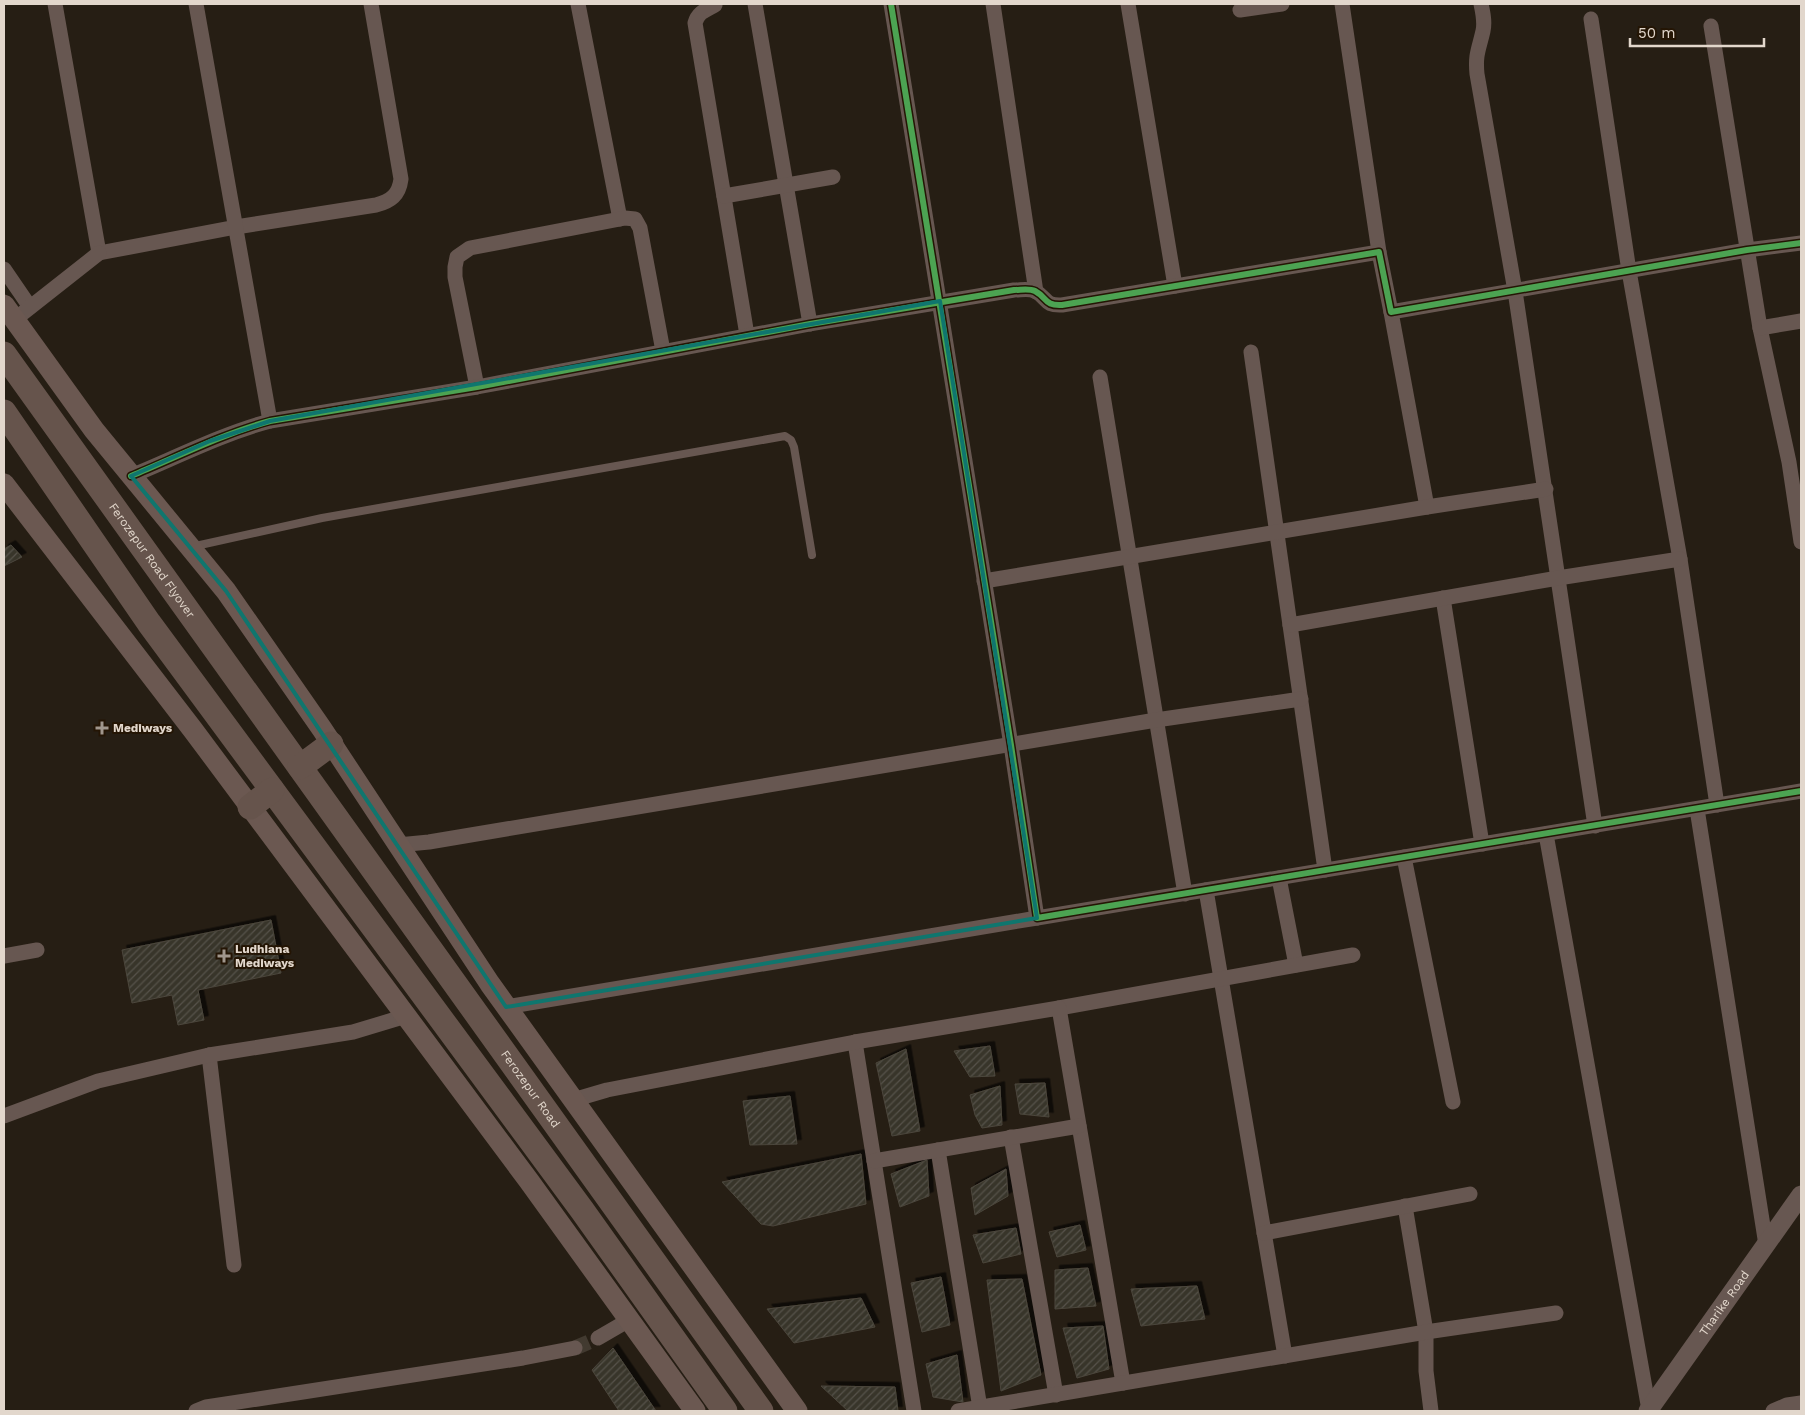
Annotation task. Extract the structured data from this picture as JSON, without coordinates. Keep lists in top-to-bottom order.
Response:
{
  "streets": {
    "highway": ["Ferozepur Road Flyover", "Ferozepur Road"],
    "street": ["Tharike Road"]
  },
  "crossings": [
    ["Ferozepur Road Flyover", "Ferozepur Road"]
  ],
  "places": {
    "health": ["Mediways", "Ludhiana Mediways"]
  },
  "scale_bar": "50 m"
}
